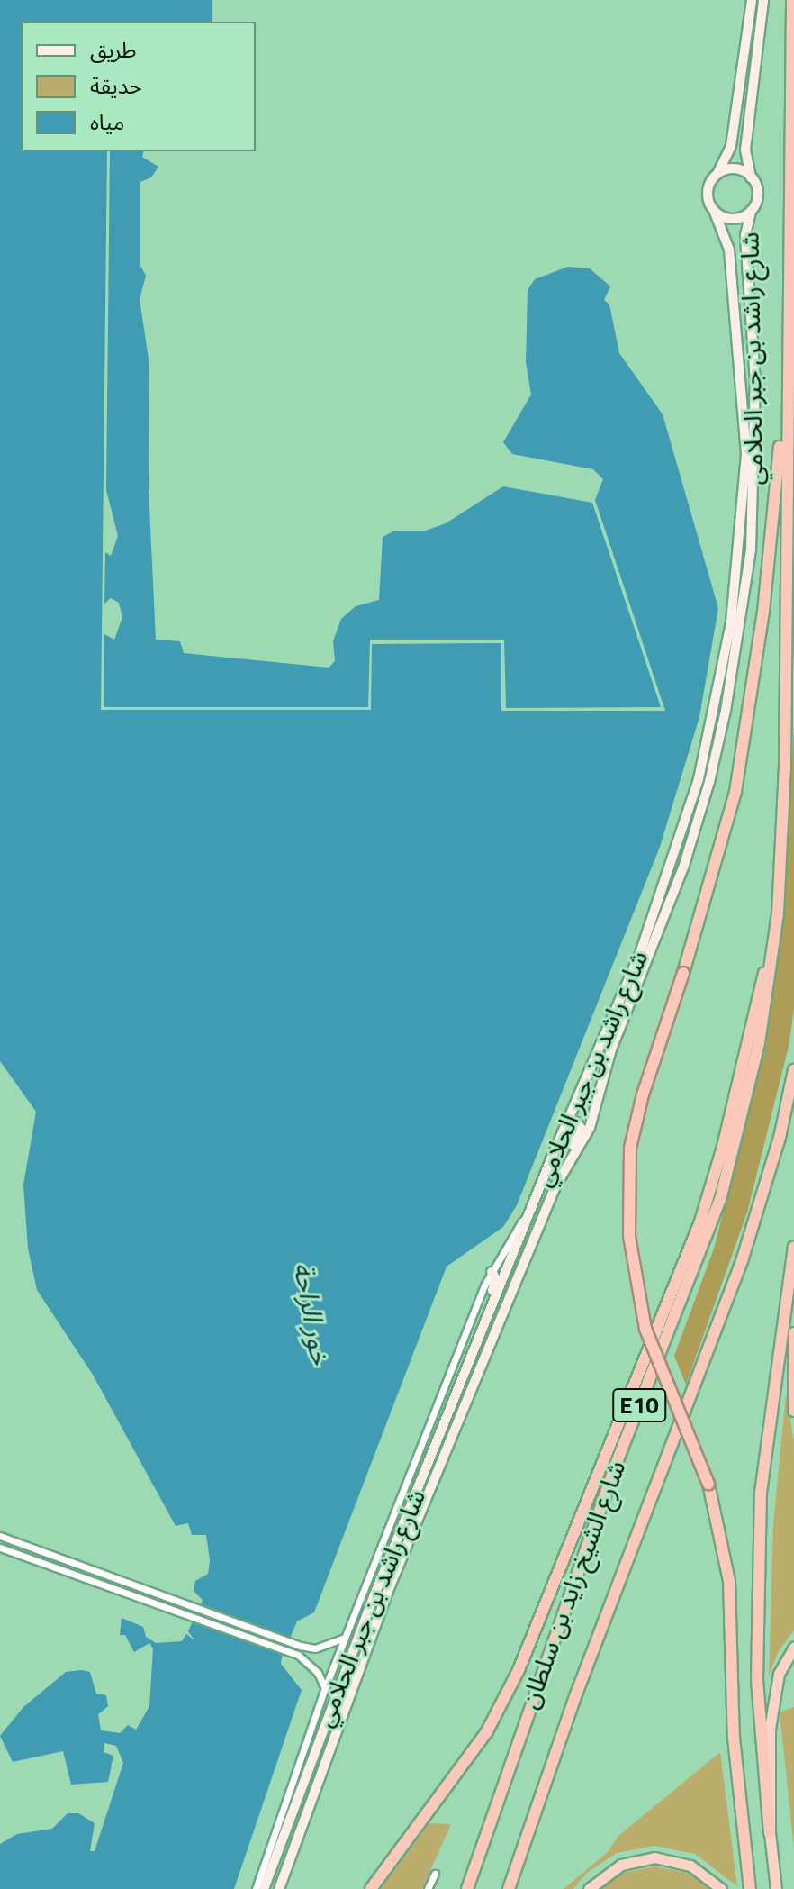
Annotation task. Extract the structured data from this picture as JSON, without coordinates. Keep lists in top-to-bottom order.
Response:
{
  "streets": {
    "highway": ["E10", "شارع الشيخ زايد بن سلطان"],
    "main road": ["شارع راشد بن جبر الحلامي"]
  },
  "water": ["خور الراحة"],
  "legend": ["طريق", "حديقة", "مياه"]
}
